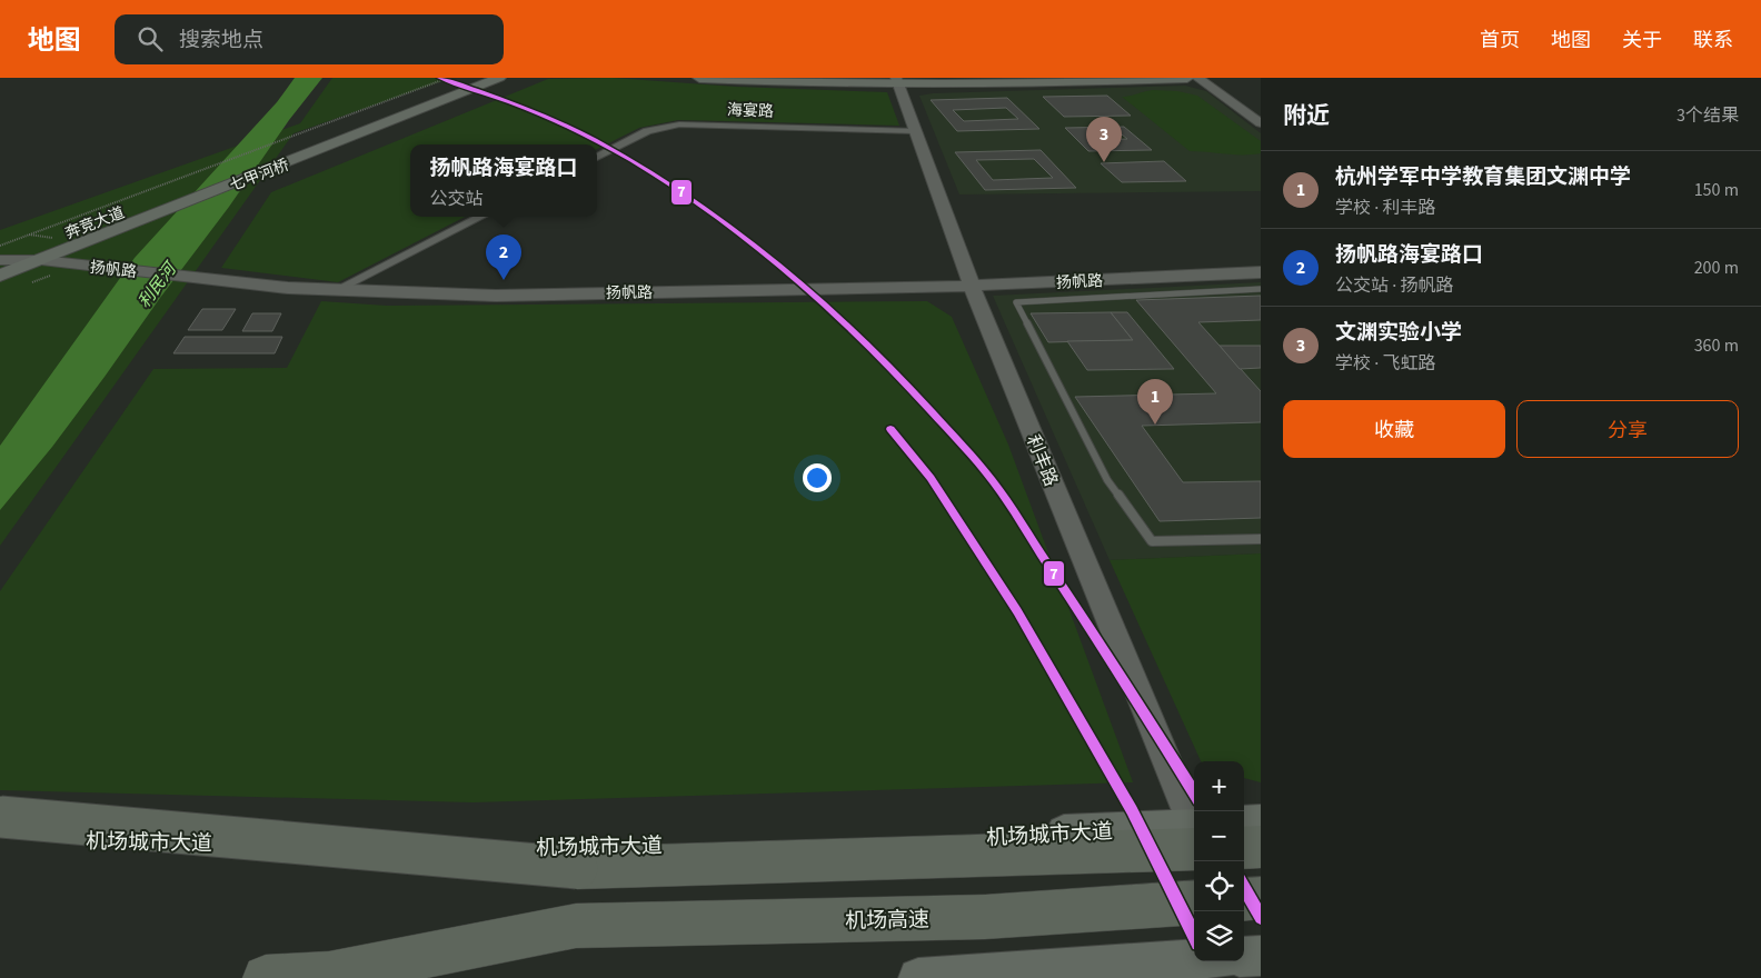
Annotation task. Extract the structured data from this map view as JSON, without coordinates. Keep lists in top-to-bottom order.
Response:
{
  "streets": {
    "highway": ["机场高速"],
    "main road": ["七甲河桥", "奔竞大道", "机场城市大道"],
    "street": ["海宴路", "扬帆路", "利丰路"]
  },
  "crossings": [
    ["海宴路", "利丰路"],
    ["七甲河桥", "奔竞大道"],
    ["奔竞大道", "扬帆路"],
    ["扬帆路", "利丰路"]
  ],
  "water": ["利民河"],
  "lines": ["transit line 7"],
  "page": {
    "header": "地图",
    "search": "搜索地点",
    "nav": [
      "首页",
      "地图",
      "关于",
      "联系"
    ],
    "heading": ["附近", "3个结果"],
    "pins": ["3", "2", "1"],
    "popup": ["扬帆路海宴路口", "公交站"],
    "list": [
      {
        "mark": "1",
        "name": "杭州学军中学教育集团文渊中学",
        "note": "学校 · 利丰路",
        "value": "150 m"
      },
      {
        "mark": "2",
        "name": "扬帆路海宴路口",
        "note": "公交站 · 扬帆路",
        "value": "200 m"
      },
      {
        "mark": "3",
        "name": "文渊实验小学",
        "note": "学校 · 飞虹路",
        "value": "360 m"
      }
    ],
    "buttons": ["收藏", "分享"],
    "map_buttons": ["+", "−"]
  }
}
